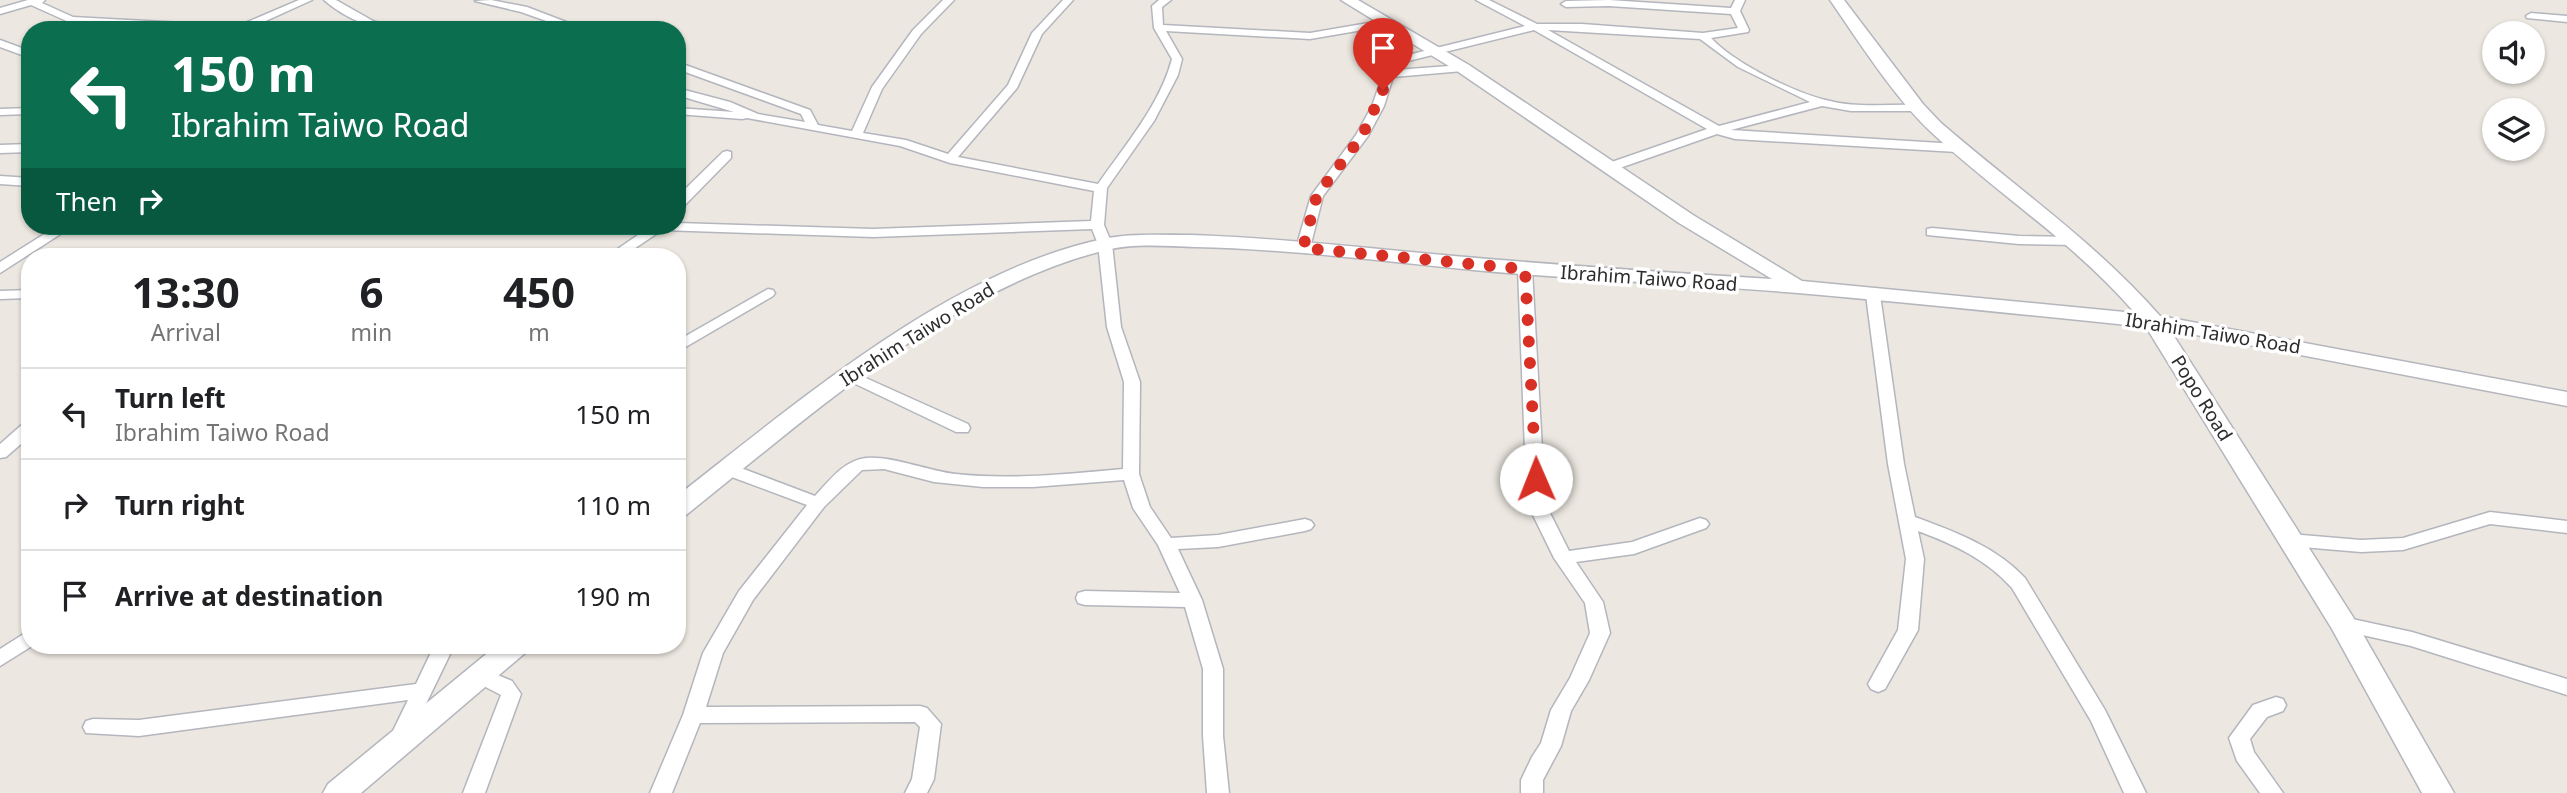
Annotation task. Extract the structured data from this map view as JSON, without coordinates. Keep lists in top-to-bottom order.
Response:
{
  "streets": {
    "main road": ["Ibrahim Taiwo Road", "Popo Road"]
  },
  "crossings": [
    ["Ibrahim Taiwo Road", "Popo Road"]
  ],
  "page": {
    "turn": ["150 m", "Ibrahim Taiwo Road"],
    "then": "Then",
    "eta": [
      "13:30",
      "Arrival",
      "6",
      "min",
      "450",
      "m"
    ],
    "list": [
      {
        "name": "Turn left",
        "note": "Ibrahim Taiwo Road",
        "value": "150 m"
      },
      {
        "name": "Turn right",
        "value": "110 m"
      },
      {
        "name": "Arrive at destination",
        "value": "190 m"
      }
    ]
  }
}
